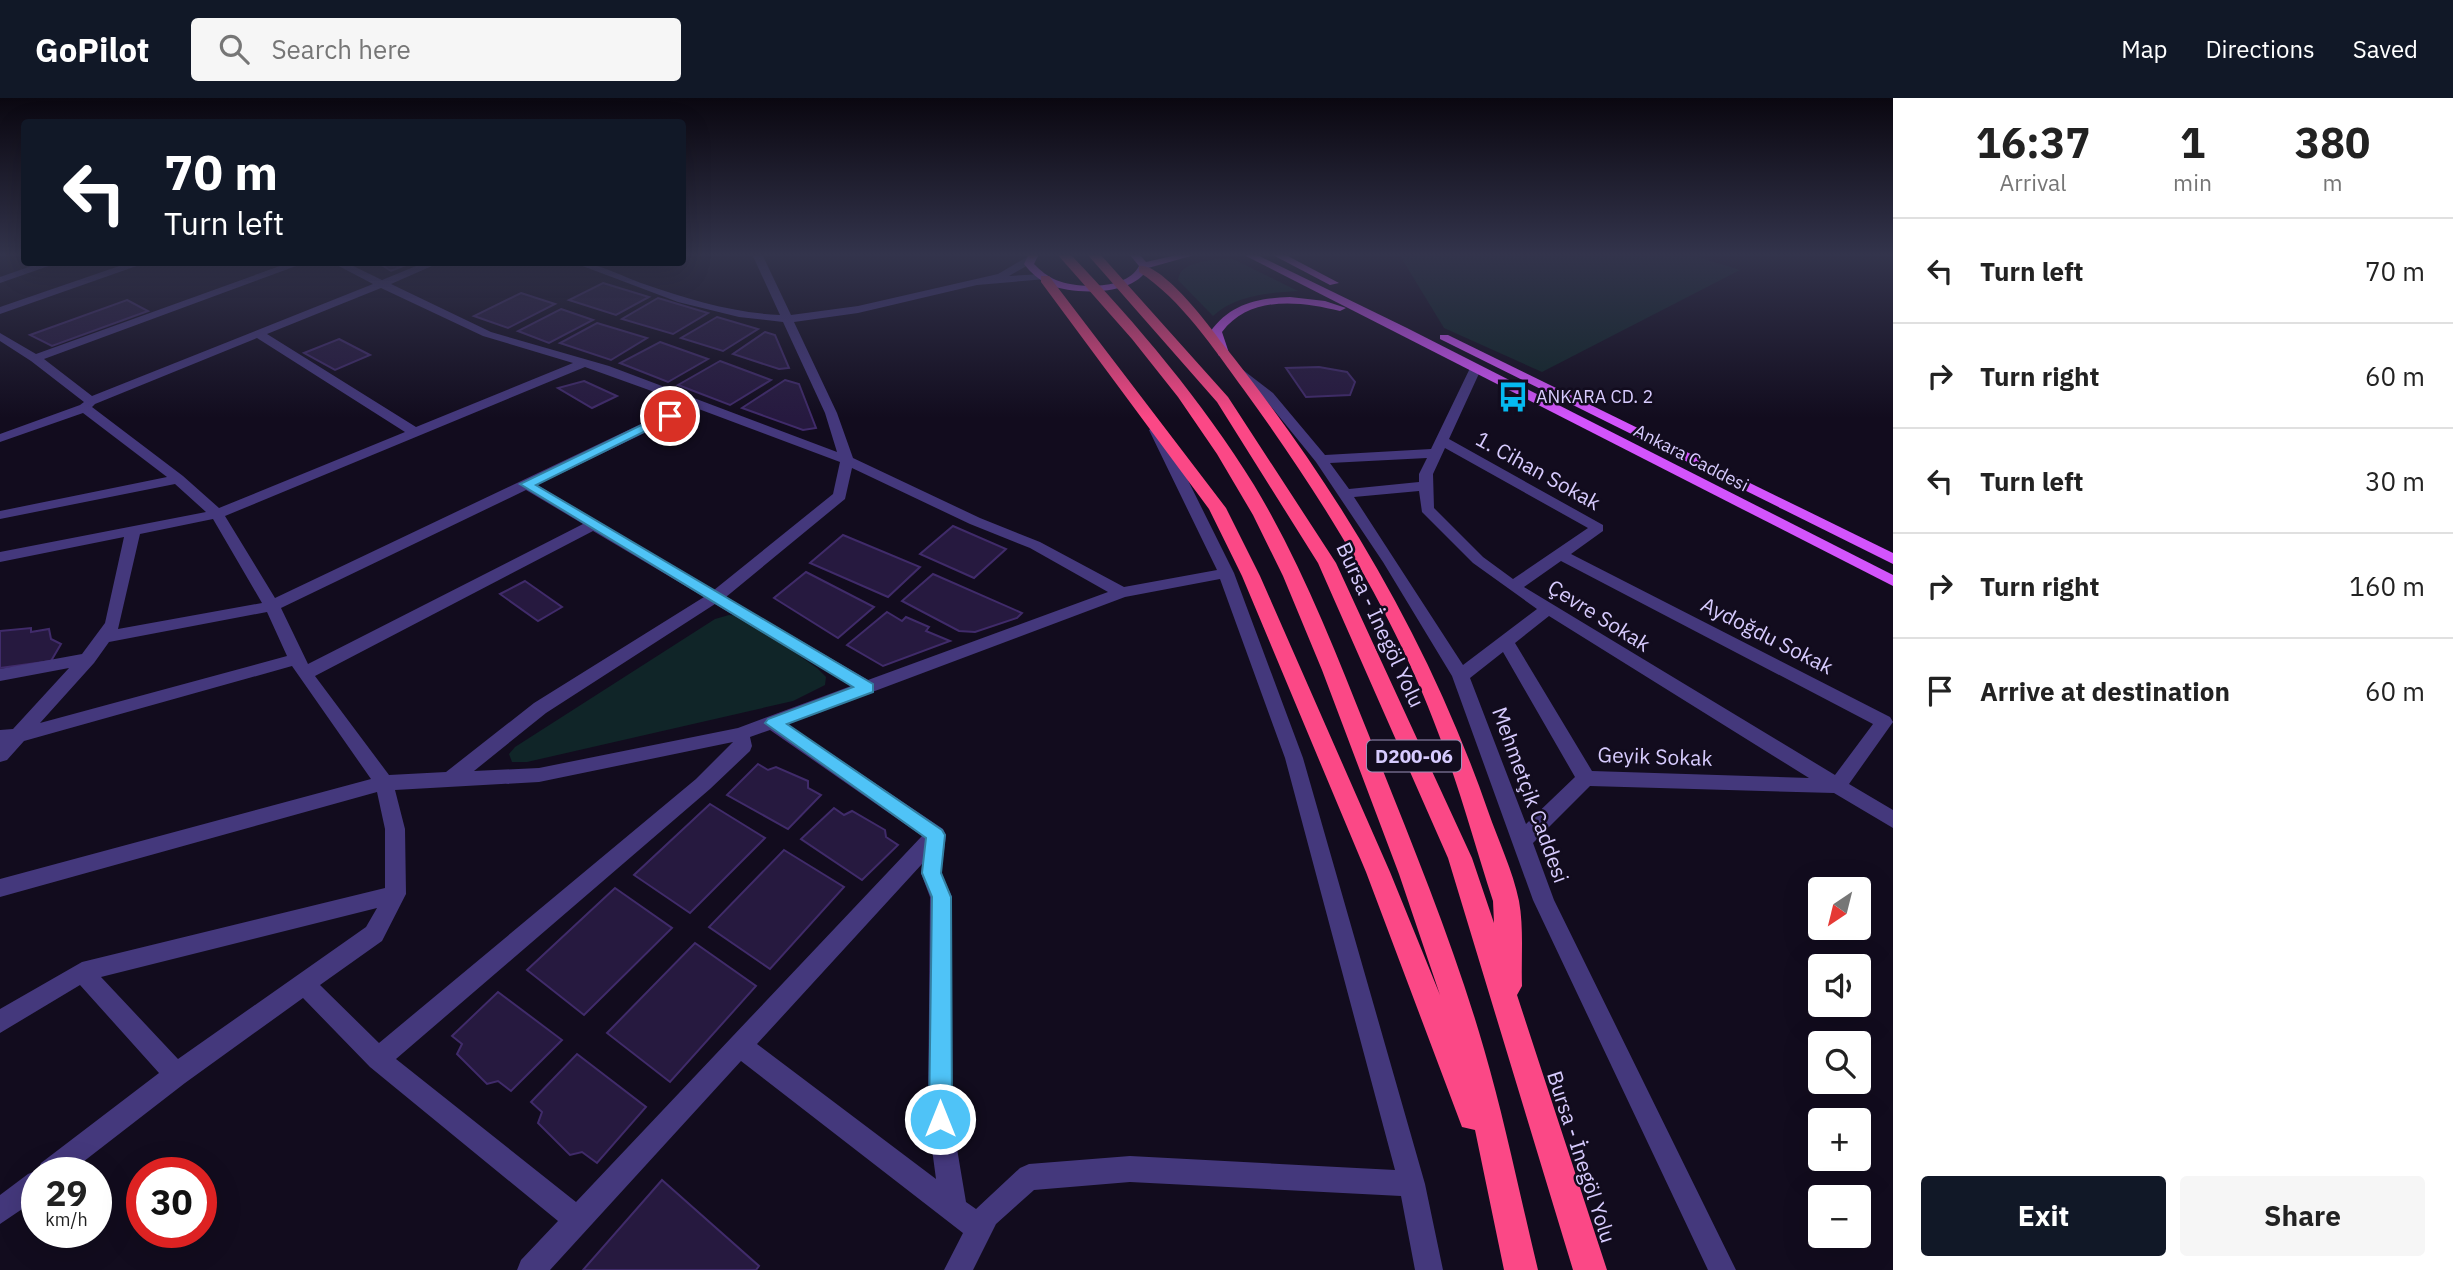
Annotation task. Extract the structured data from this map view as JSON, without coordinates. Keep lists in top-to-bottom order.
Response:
{
  "streets": {
    "highway": ["Bursa - İnegöl Yolu", "D200-06"],
    "main road": ["Ankara Caddesi"],
    "street": [
      "1. Cihan Sokak",
      "Çevre Sokak",
      "Aydoğdu Sokak",
      "Geyik Sokak",
      "Mehmetçik Caddesi"
    ]
  },
  "crossings": [
    ["1. Cihan Sokak", "Çevre Sokak"],
    ["1. Cihan Sokak", "Aydoğdu Sokak"],
    ["Çevre Sokak", "Aydoğdu Sokak"],
    ["Çevre Sokak", "Geyik Sokak"],
    ["Aydoğdu Sokak", "Geyik Sokak"]
  ],
  "places": {
    "bus stop": ["ANKARA CD. 2"]
  },
  "north": "bottom left",
  "page": {
    "header": "GoPilot",
    "search": "Search here",
    "nav": ["Map", "Directions", "Saved"],
    "eta": [
      "16:37",
      "Arrival",
      "1",
      "min",
      "380",
      "m"
    ],
    "turn": ["70 m", "Turn left"],
    "list": [
      {
        "name": "Turn left",
        "value": "70 m"
      },
      {
        "name": "Turn right",
        "value": "60 m"
      },
      {
        "name": "Turn left",
        "value": "30 m"
      },
      {
        "name": "Turn right",
        "value": "160 m"
      },
      {
        "name": "Arrive at destination",
        "value": "60 m"
      }
    ],
    "map_buttons": ["+", "−"],
    "speed": "29 km/h",
    "limit": "30",
    "buttons": ["Exit", "Share"]
  }
}
